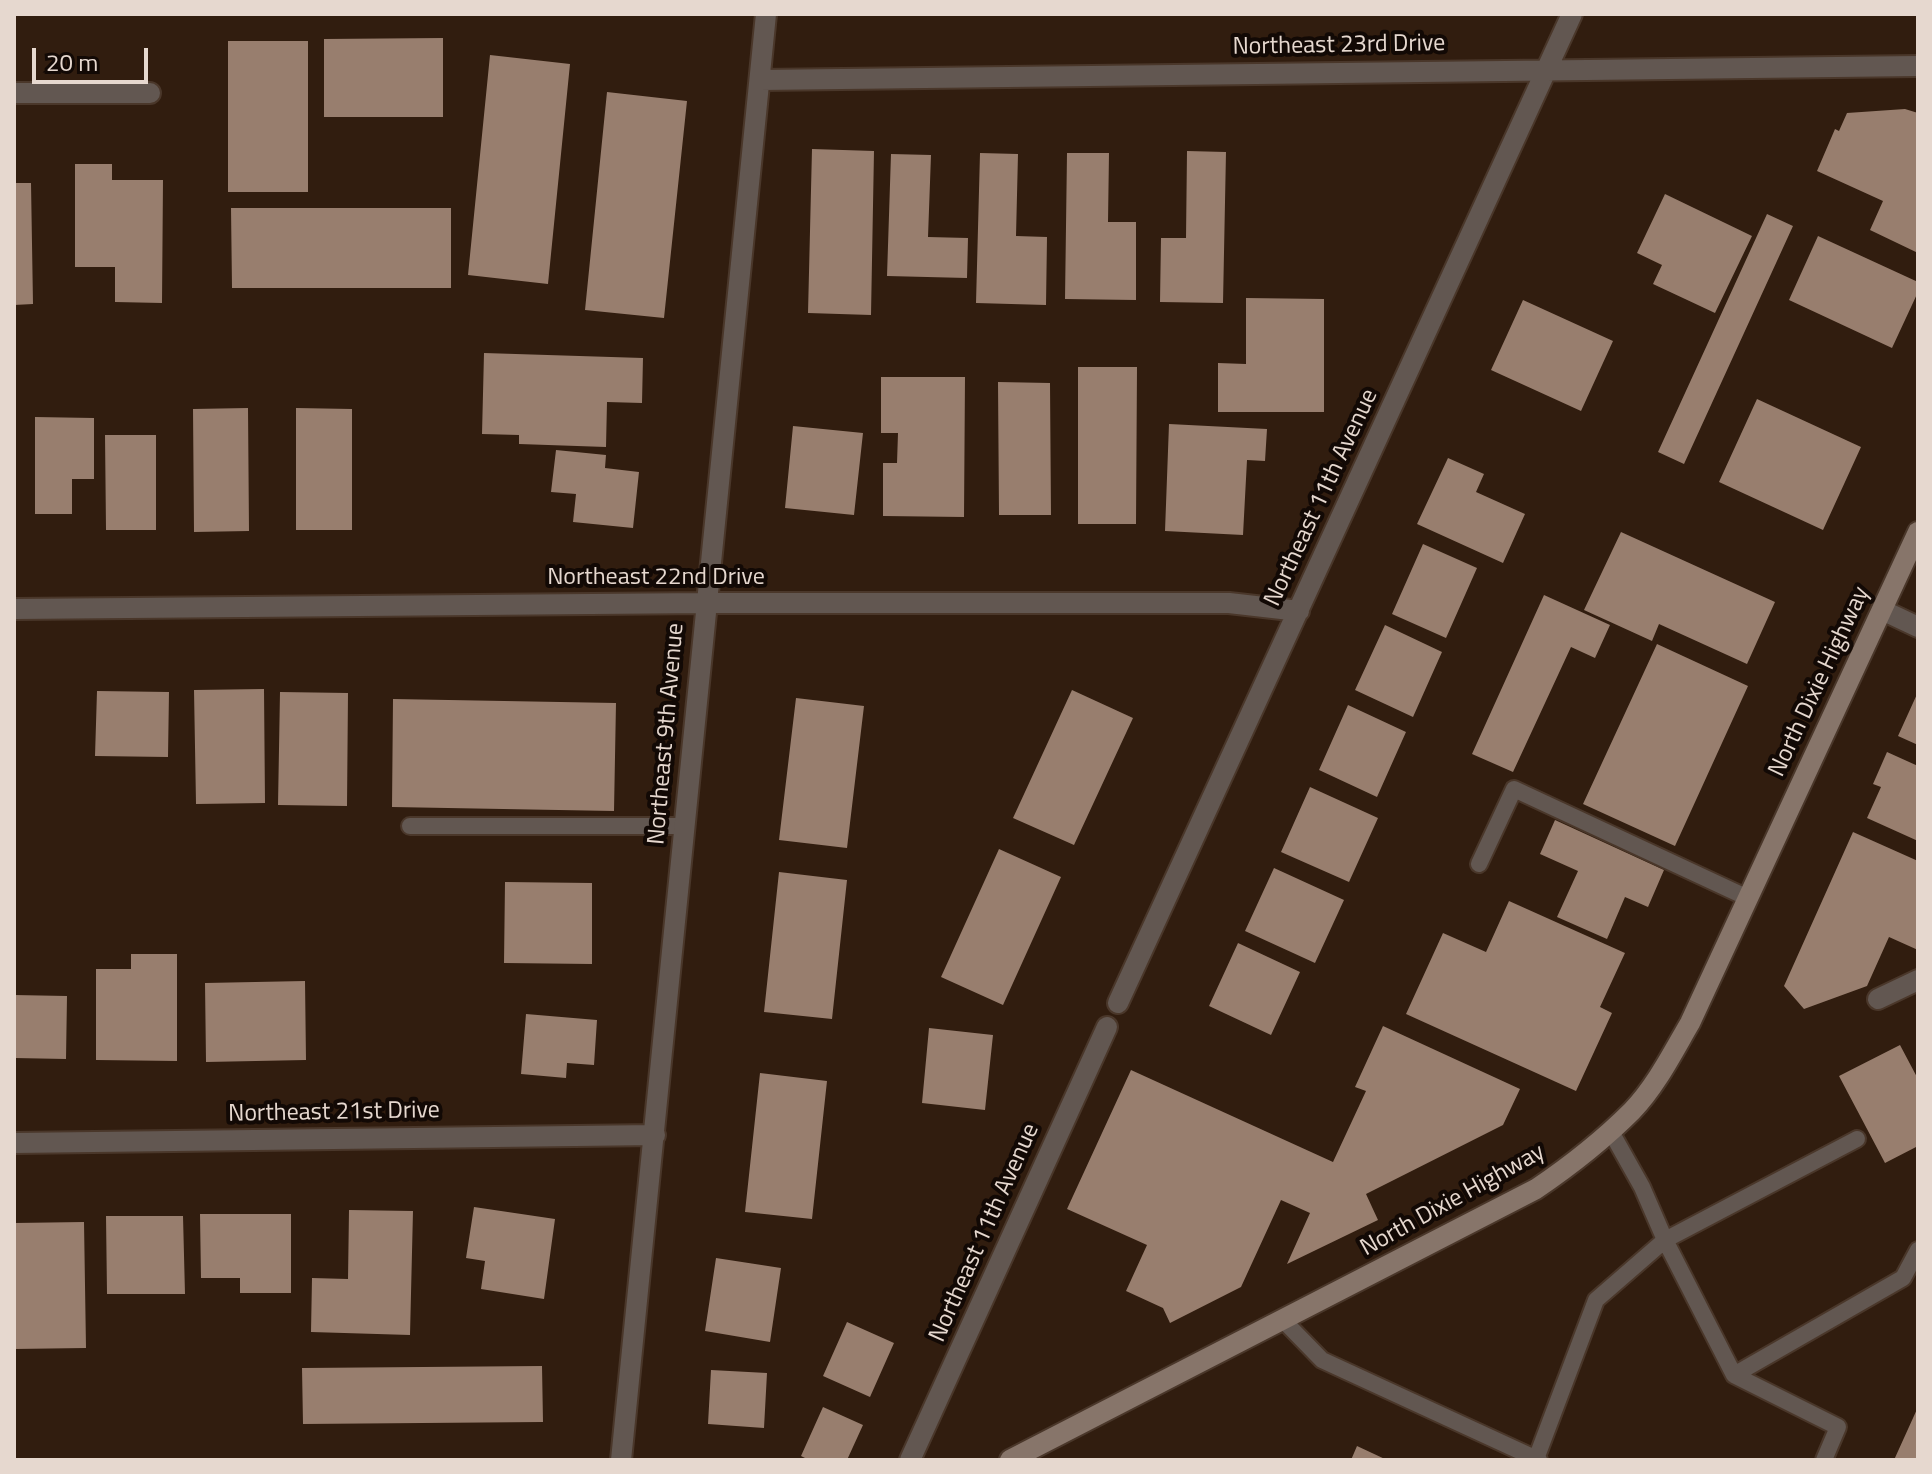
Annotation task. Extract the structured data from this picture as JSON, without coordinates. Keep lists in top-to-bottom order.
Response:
{
  "streets": {
    "street": [
      "Northeast 23rd Drive",
      "Northeast 11th Avenue",
      "Northeast 22nd Drive",
      "North Dixie Highway",
      "Northeast 9th Avenue",
      "Northeast 21st Drive"
    ]
  },
  "crossings": [
    ["Northeast 23rd Drive", "Northeast 11th Avenue"],
    ["Northeast 23rd Drive", "Northeast 9th Avenue"],
    ["Northeast 11th Avenue", "Northeast 22nd Drive"],
    ["Northeast 22nd Drive", "Northeast 9th Avenue"],
    ["Northeast 9th Avenue", "Northeast 21st Drive"]
  ],
  "scale_bar": "20 m"
}
